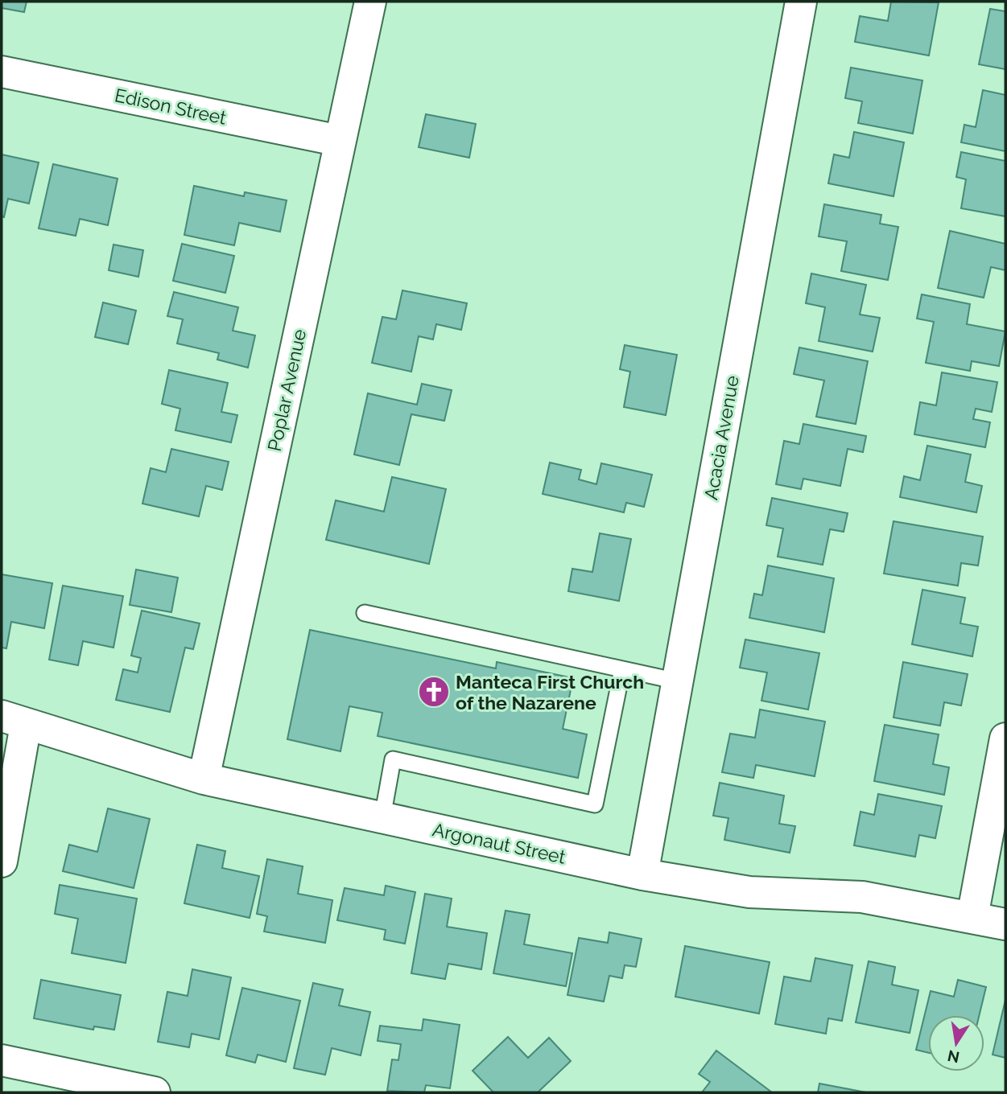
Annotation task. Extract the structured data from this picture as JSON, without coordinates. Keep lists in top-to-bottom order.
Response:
{
  "streets": {
    "street": [
      "Edison Street",
      "Poplar Avenue",
      "Acacia Avenue",
      "Argonaut Street"
    ]
  },
  "crossings": [
    ["Edison Street", "Poplar Avenue"],
    ["Poplar Avenue", "Argonaut Street"],
    ["Acacia Avenue", "Argonaut Street"]
  ],
  "places": {
    "church": ["Manteca First Church of the Nazarene"]
  },
  "north": "bottom"
}
